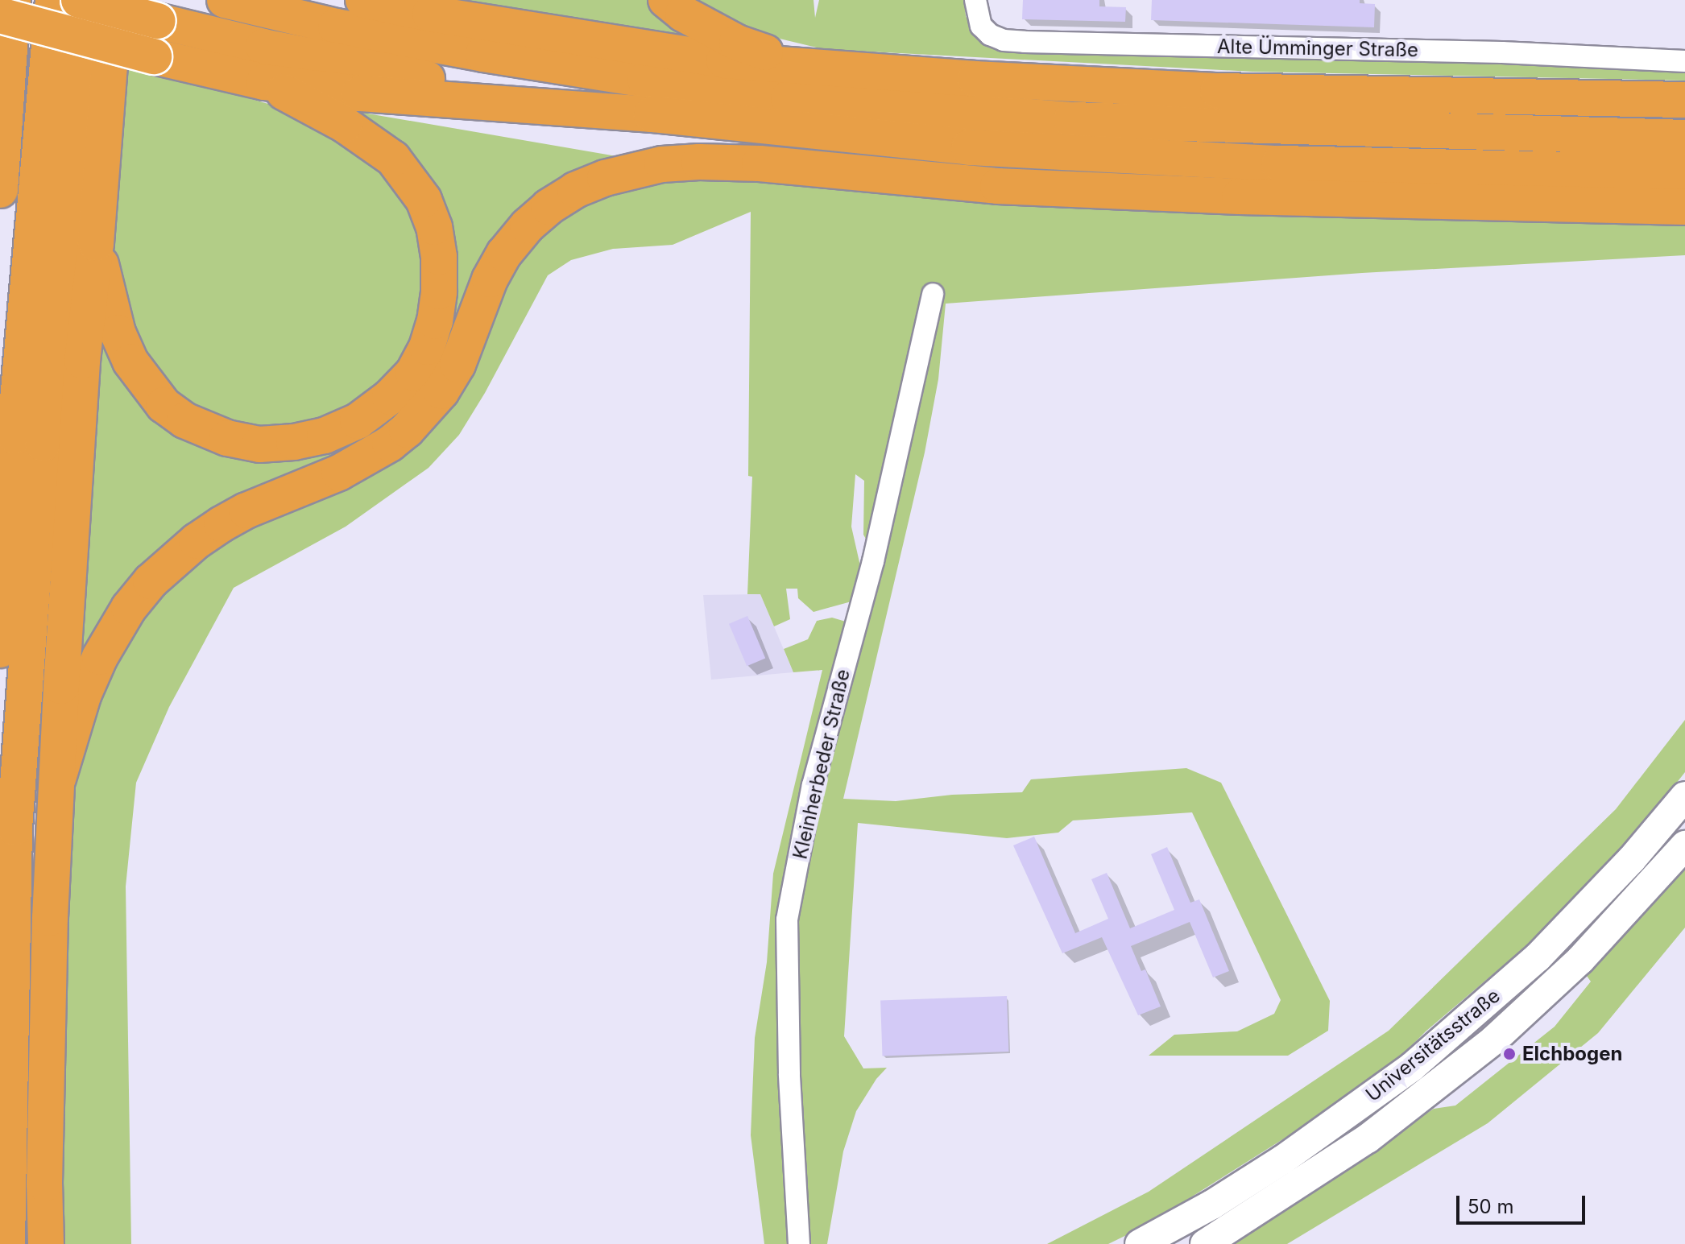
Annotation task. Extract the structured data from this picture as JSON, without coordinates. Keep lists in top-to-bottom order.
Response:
{
  "streets": {
    "main road": ["Universitätsstraße"],
    "street": ["Alte Ümminger Straße", "Kleinherbeder Straße"]
  },
  "places": ["Elchbogen"],
  "scale_bar": "50 m"
}
